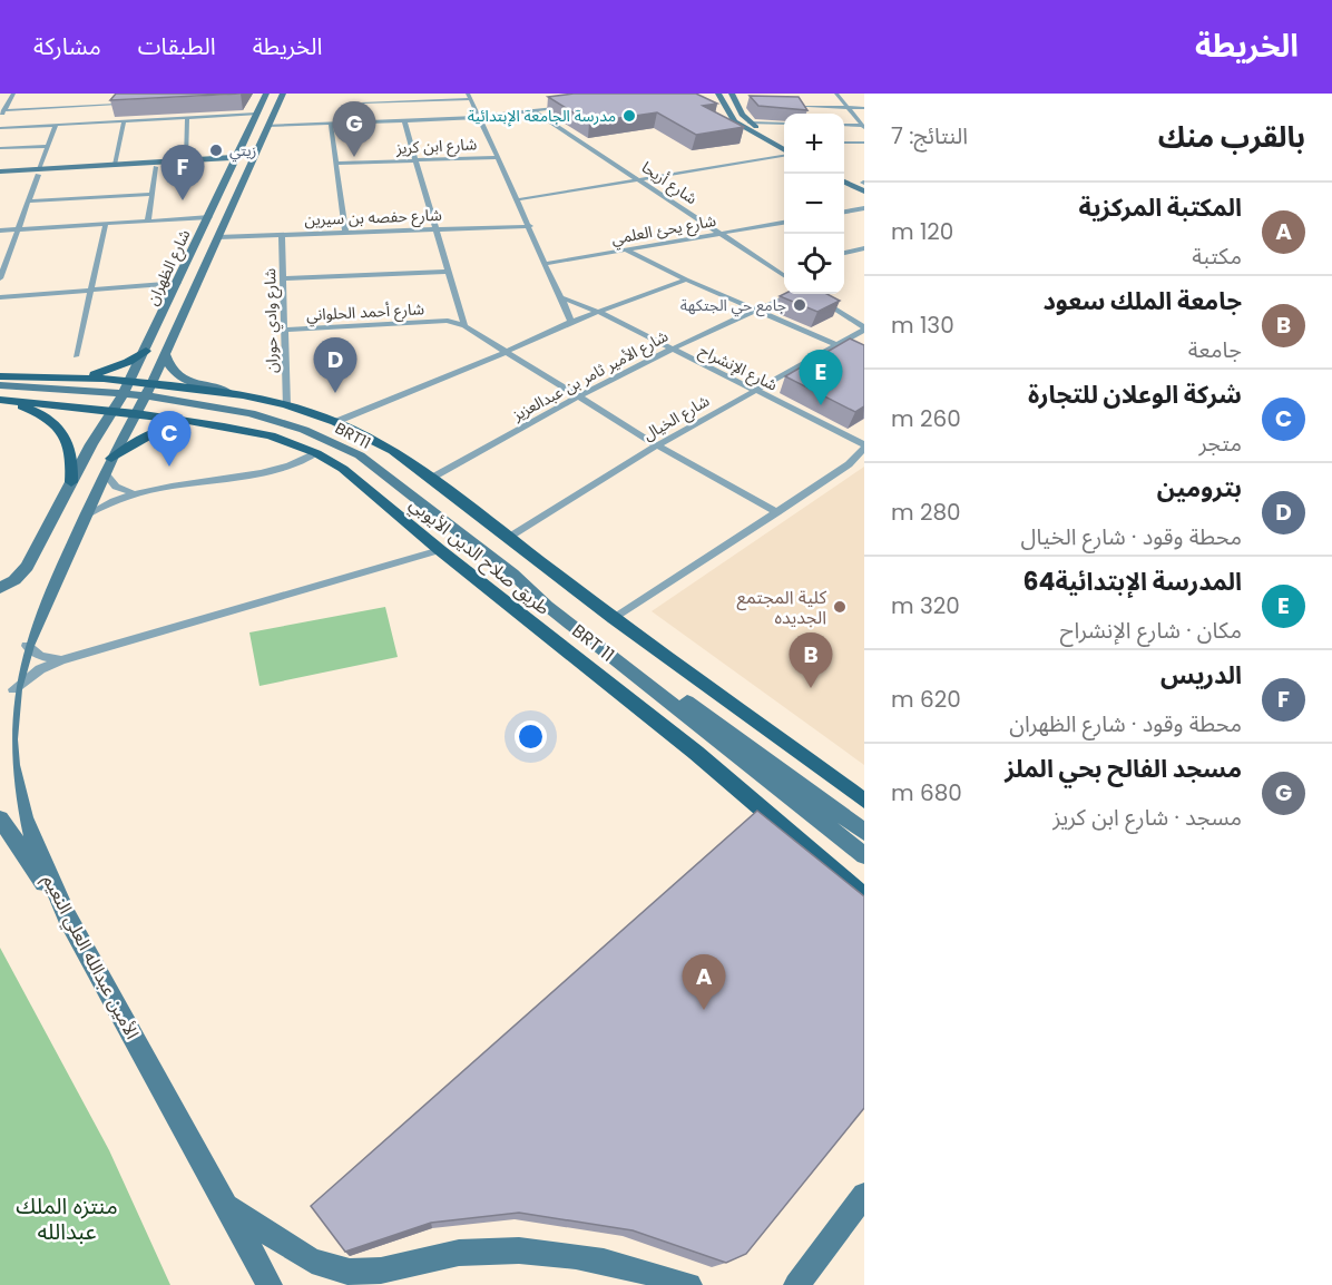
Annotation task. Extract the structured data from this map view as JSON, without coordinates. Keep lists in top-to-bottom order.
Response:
{
  "streets": {
    "main road": [
      "شارع الظهران",
      "BRT11",
      "طريق صلاح الدين الأيوبي",
      "BRT 11",
      "الأمين عبدالله العلي النعيم"
    ],
    "street": [
      "شارع ابن كريز",
      "شارع أريحا",
      "شارع حفصه بن سيرين",
      "شارع يحئ العلمي",
      "شارع أحمد الحلواني",
      "شارع وادي حوران",
      "شارع الإنشراح",
      "شارع الأمير ثامر بن عبدالعزيز",
      "شارع الخيال"
    ]
  },
  "crossings": [
    ["شارع أريحا", "شارع يحئ العلمي"],
    ["شارع حفصه بن سيرين", "شارع الظهران"],
    ["شارع حفصه بن سيرين", "شارع وادي حوران"],
    ["شارع الظهران", "BRT11"],
    ["شارع الظهران", "طريق صلاح الدين الأيوبي"],
    ["شارع الظهران", "الأمين عبدالله العلي النعيم"],
    ["شارع أحمد الحلواني", "شارع وادي حوران"],
    ["شارع وادي حوران", "طريق صلاح الدين الأيوبي"],
    ["شارع الإنشراح", "شارع الأمير ثامر بن عبدالعزيز"],
    ["شارع الإنشراح", "شارع الخيال"],
    ["شارع الأمير ثامر بن عبدالعزيز", "طريق صلاح الدين الأيوبي"],
    ["شارع الخيال", "طريق صلاح الدين الأيوبي"],
    ["BRT11", "طريق صلاح الدين الأيوبي"],
    ["BRT11", "BRT 11"],
    ["BRT11", "الأمين عبدالله العلي النعيم"],
    ["طريق صلاح الدين الأيوبي", "الأمين عبدالله العلي النعيم"]
  ],
  "parks": ["منتزه الملك عبدالله"],
  "places": [
    "مدرسة الجامعة الإبتدائية",
    "زيتي",
    "جامع حي الجتكهة",
    "كلية المجتمع الجديده"
  ],
  "page": {
    "header": "الخريطة",
    "nav": ["الخريطة", "الطبقات", "مشاركة"],
    "heading": ["بالقرب منك", "النتائج: 7"],
    "pins": [
      "G",
      "F",
      "D",
      "E",
      "C",
      "B",
      "A"
    ],
    "map_buttons": ["+", "−"],
    "list": [
      {
        "mark": "A",
        "name": "المكتبة المركزية",
        "note": "مكتبة",
        "value": "120 m"
      },
      {
        "mark": "B",
        "name": "جامعة الملك سعود",
        "note": "جامعة",
        "value": "130 m"
      },
      {
        "mark": "C",
        "name": "شركة الوعلان للتجارة",
        "note": "متجر",
        "value": "260 m"
      },
      {
        "mark": "D",
        "name": "بترومين",
        "note": "محطة وقود · شارع الخيال",
        "value": "280 m"
      },
      {
        "mark": "E",
        "name": "المدرسة الإبتدائية64",
        "note": "مكان · شارع الإنشراح",
        "value": "320 m"
      },
      {
        "mark": "F",
        "name": "الدريس",
        "note": "محطة وقود · شارع الظهران",
        "value": "620 m"
      },
      {
        "mark": "G",
        "name": "مسجد الفالح بحي الملز",
        "note": "مسجد · شارع ابن كريز",
        "value": "680 m"
      }
    ]
  }
}
